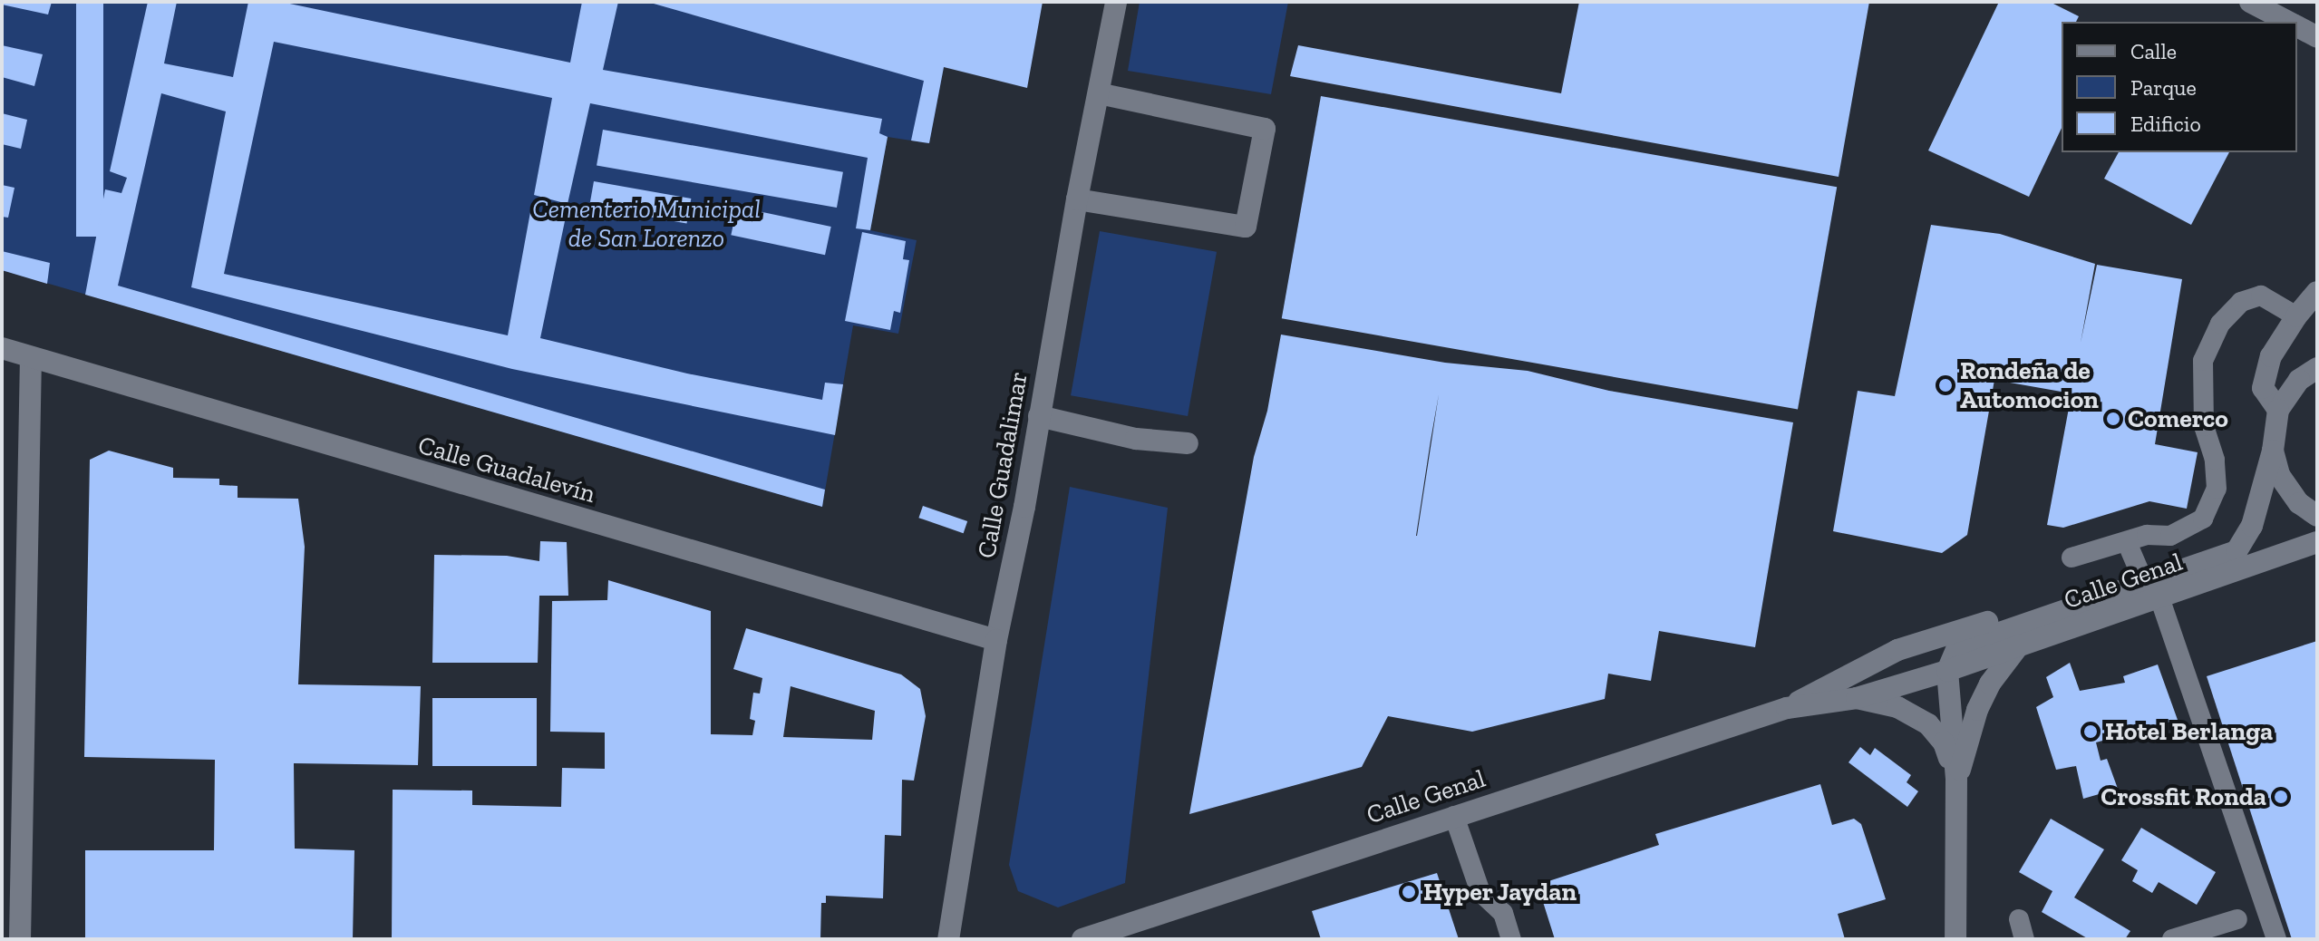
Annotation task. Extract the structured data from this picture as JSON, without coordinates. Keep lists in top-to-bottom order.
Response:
{
  "streets": {
    "street": ["Calle Guadalimar", "Calle Guadalevín", "Calle Genal"]
  },
  "crossings": [
    ["Calle Guadalimar", "Calle Guadalevín"]
  ],
  "parks": ["Cementerio Municipal de San Lorenzo"],
  "places": [
    "Rondeña de Automocion",
    "Comerco",
    "Hotel Berlanga",
    "Crossfit Ronda",
    "Hyper Jaydan"
  ],
  "legend": ["Calle", "Parque", "Edificio"]
}
